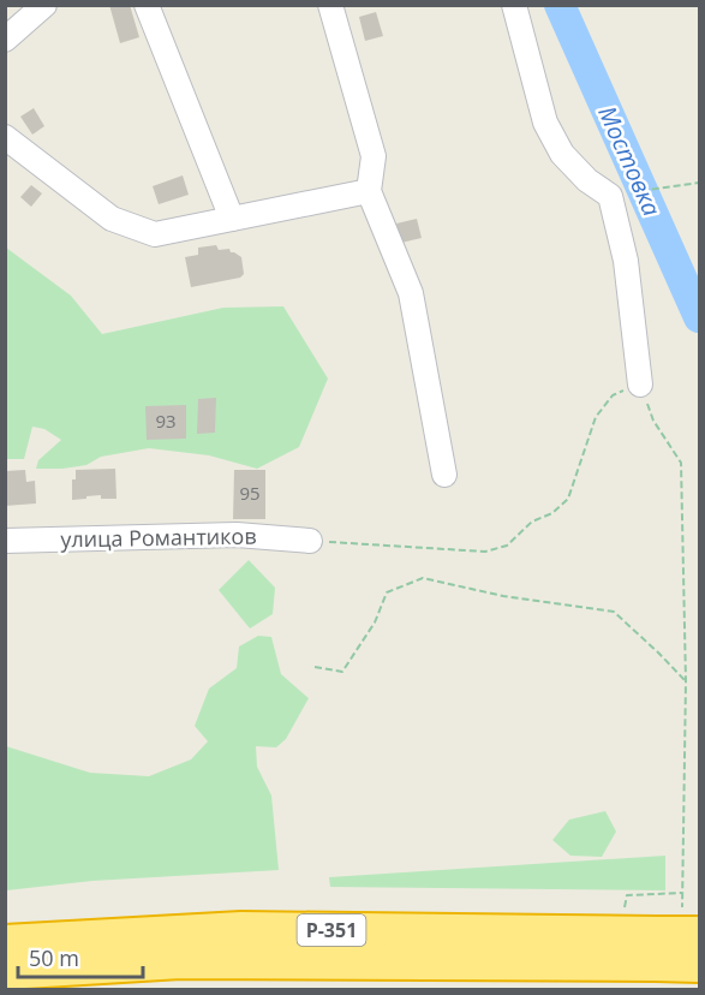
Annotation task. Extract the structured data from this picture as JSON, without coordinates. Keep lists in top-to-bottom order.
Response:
{
  "streets": {
    "highway": ["Р-351"],
    "street": ["улица Романтиков"]
  },
  "water": ["Мостовка"],
  "house_numbers": ["93", "95"],
  "scale_bar": "50 m"
}
